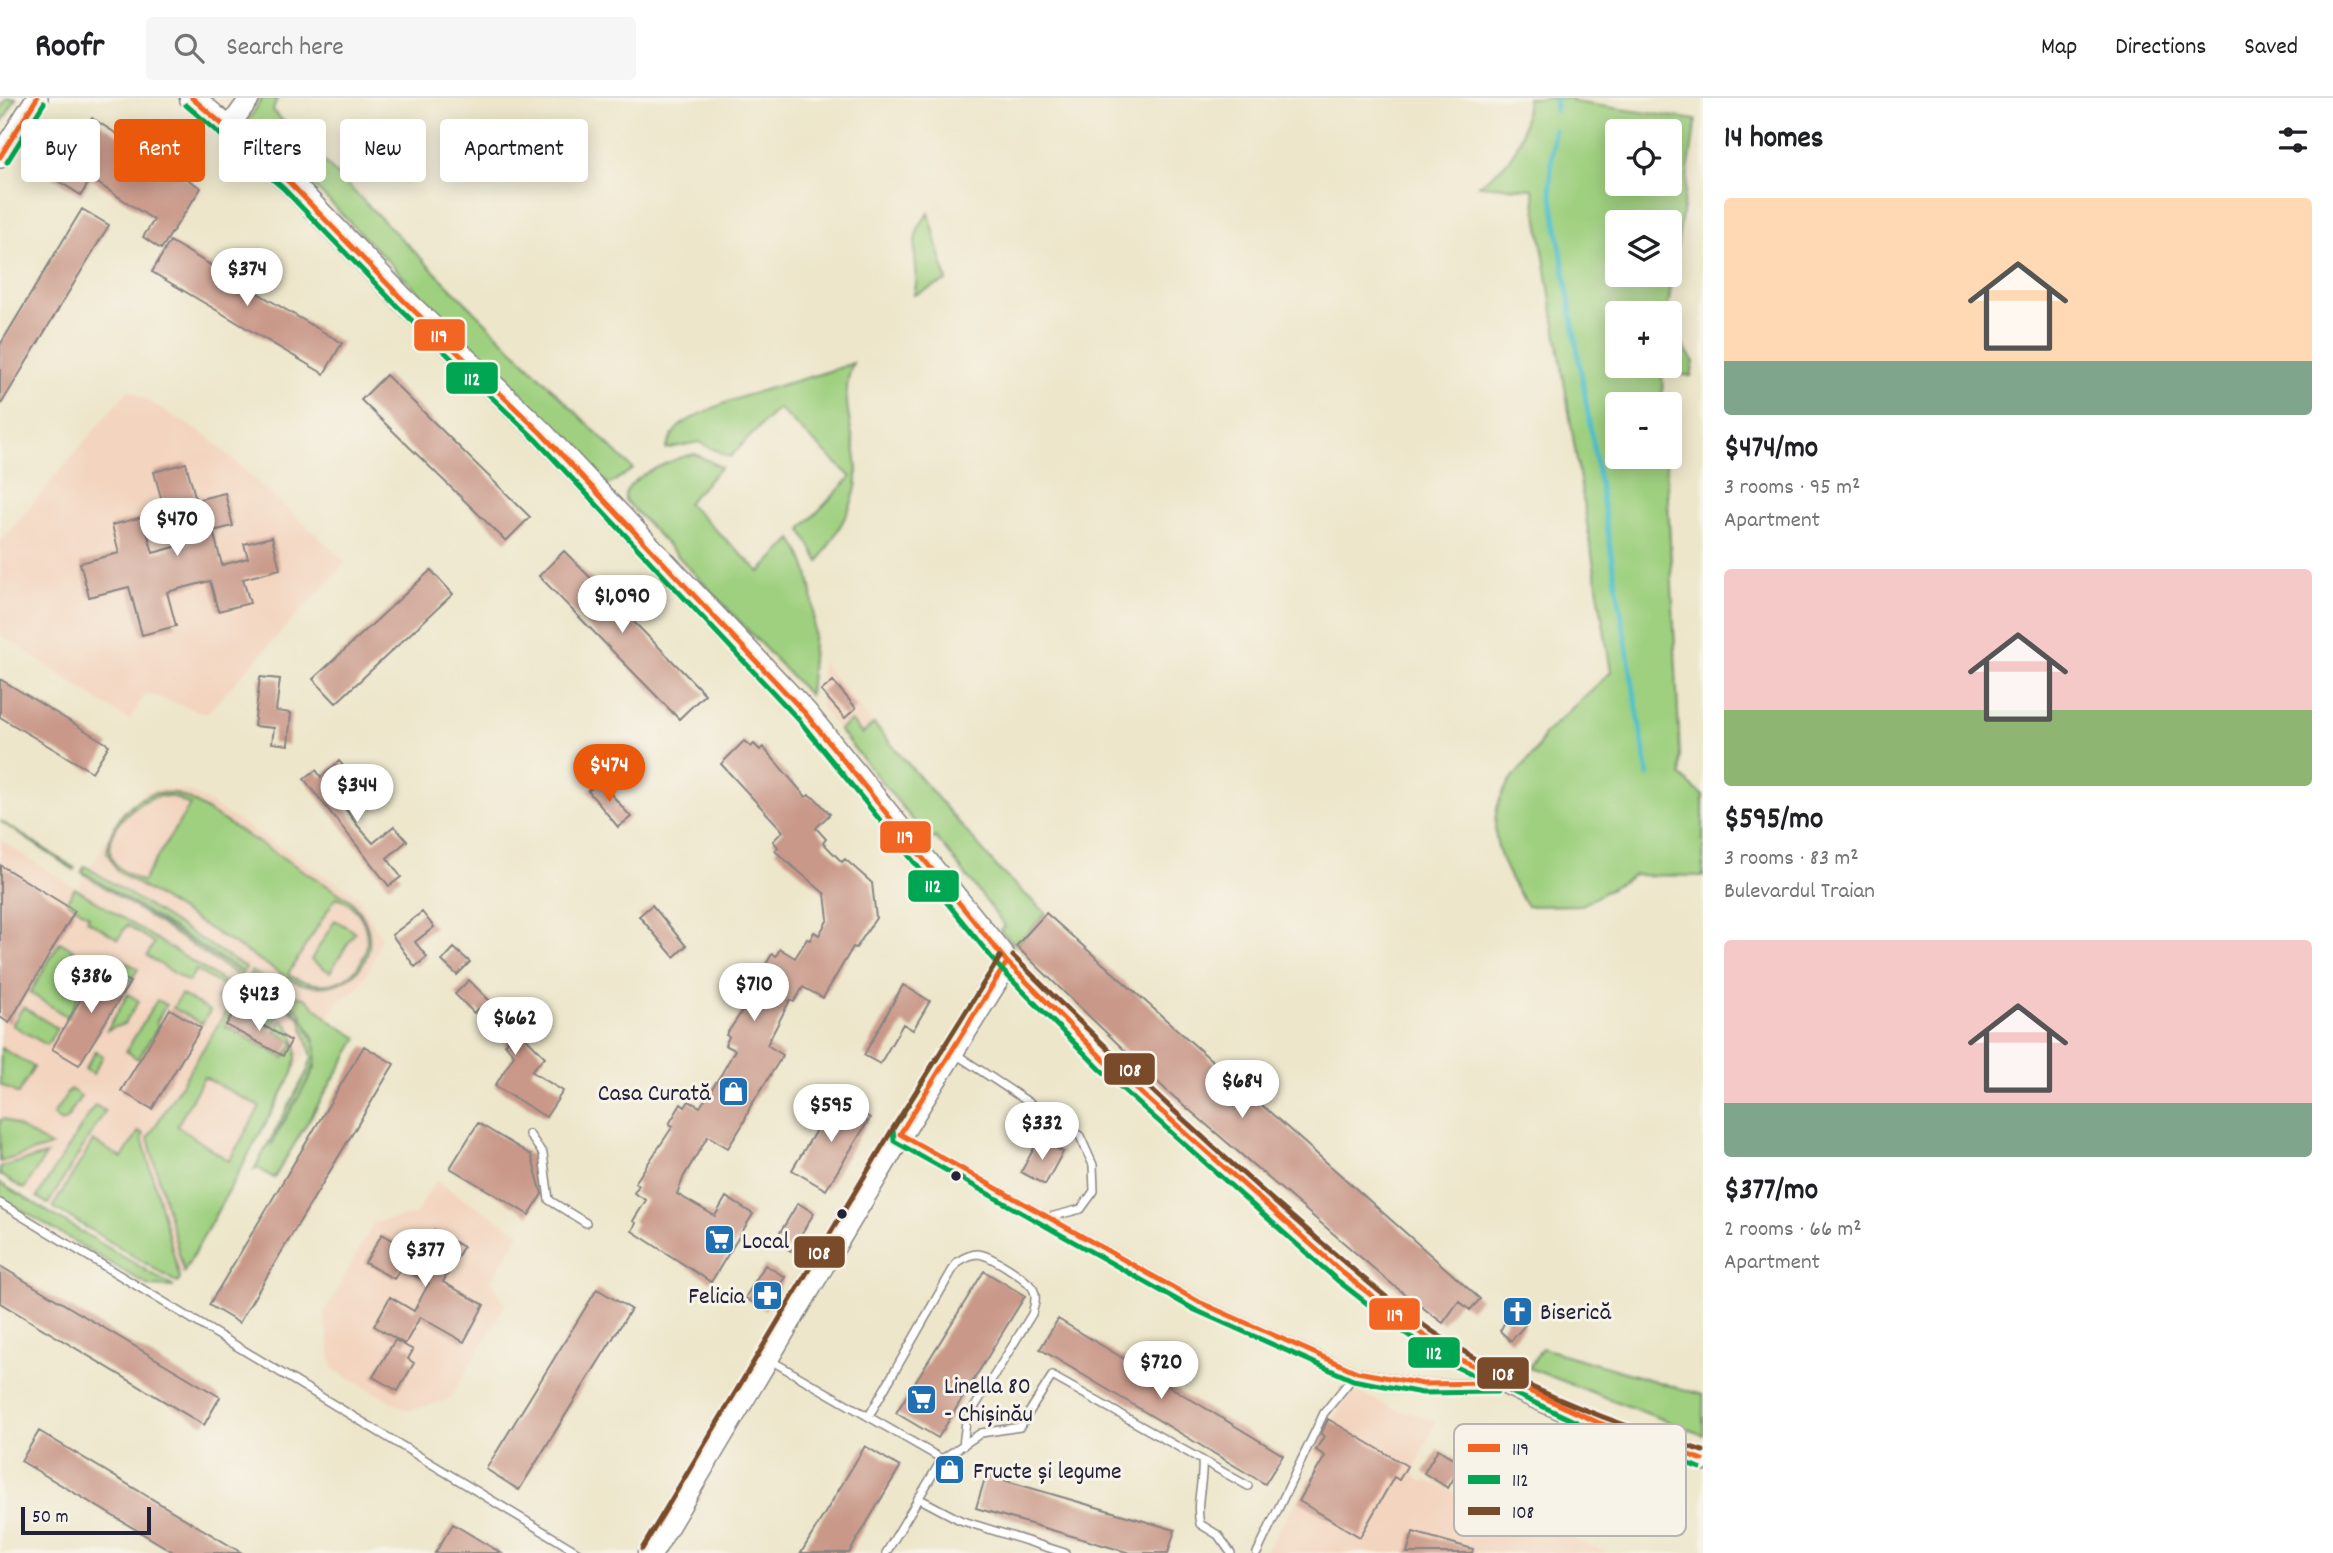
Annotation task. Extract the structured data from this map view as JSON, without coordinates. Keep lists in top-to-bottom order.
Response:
{
  "places": {
    "shop": ["Casa Curată", "Fructe și legume"],
    "supermarket": ["Local", "Linella 80 - Chișinău"],
    "pharmacy": ["Felicia"],
    "church": ["Biserică"]
  },
  "lines": ["transit line 119", "transit line 112", "transit line 108"],
  "legend": ["119", "112", "108"],
  "scale_bar": "50 m",
  "page": {
    "header": "Roofr",
    "search": "Search here",
    "nav": ["Map", "Directions", "Saved"],
    "heading": "14 homes",
    "map_buttons": ["+", "−"],
    "chip": [
      "Buy",
      "Rent",
      "Filters",
      "New",
      "Apartment"
    ],
    "list": [
      {
        "name": "$474/mo",
        "note": "3 rooms · 95 m² · Apartment"
      },
      {
        "name": "$595/mo",
        "note": "3 rooms · 83 m² · Bulevardul Traian"
      },
      {
        "name": "$377/mo",
        "note": "2 rooms · 66 m² · Apartment"
      }
    ],
    "price": [
      "$374",
      "$470",
      "$1,090",
      "$474",
      "$344",
      "$386",
      "$710",
      "$423",
      "$662",
      "$684",
      "$595",
      "$332",
      "$377",
      "$720"
    ],
    "scale": "50 m"
  }
}
